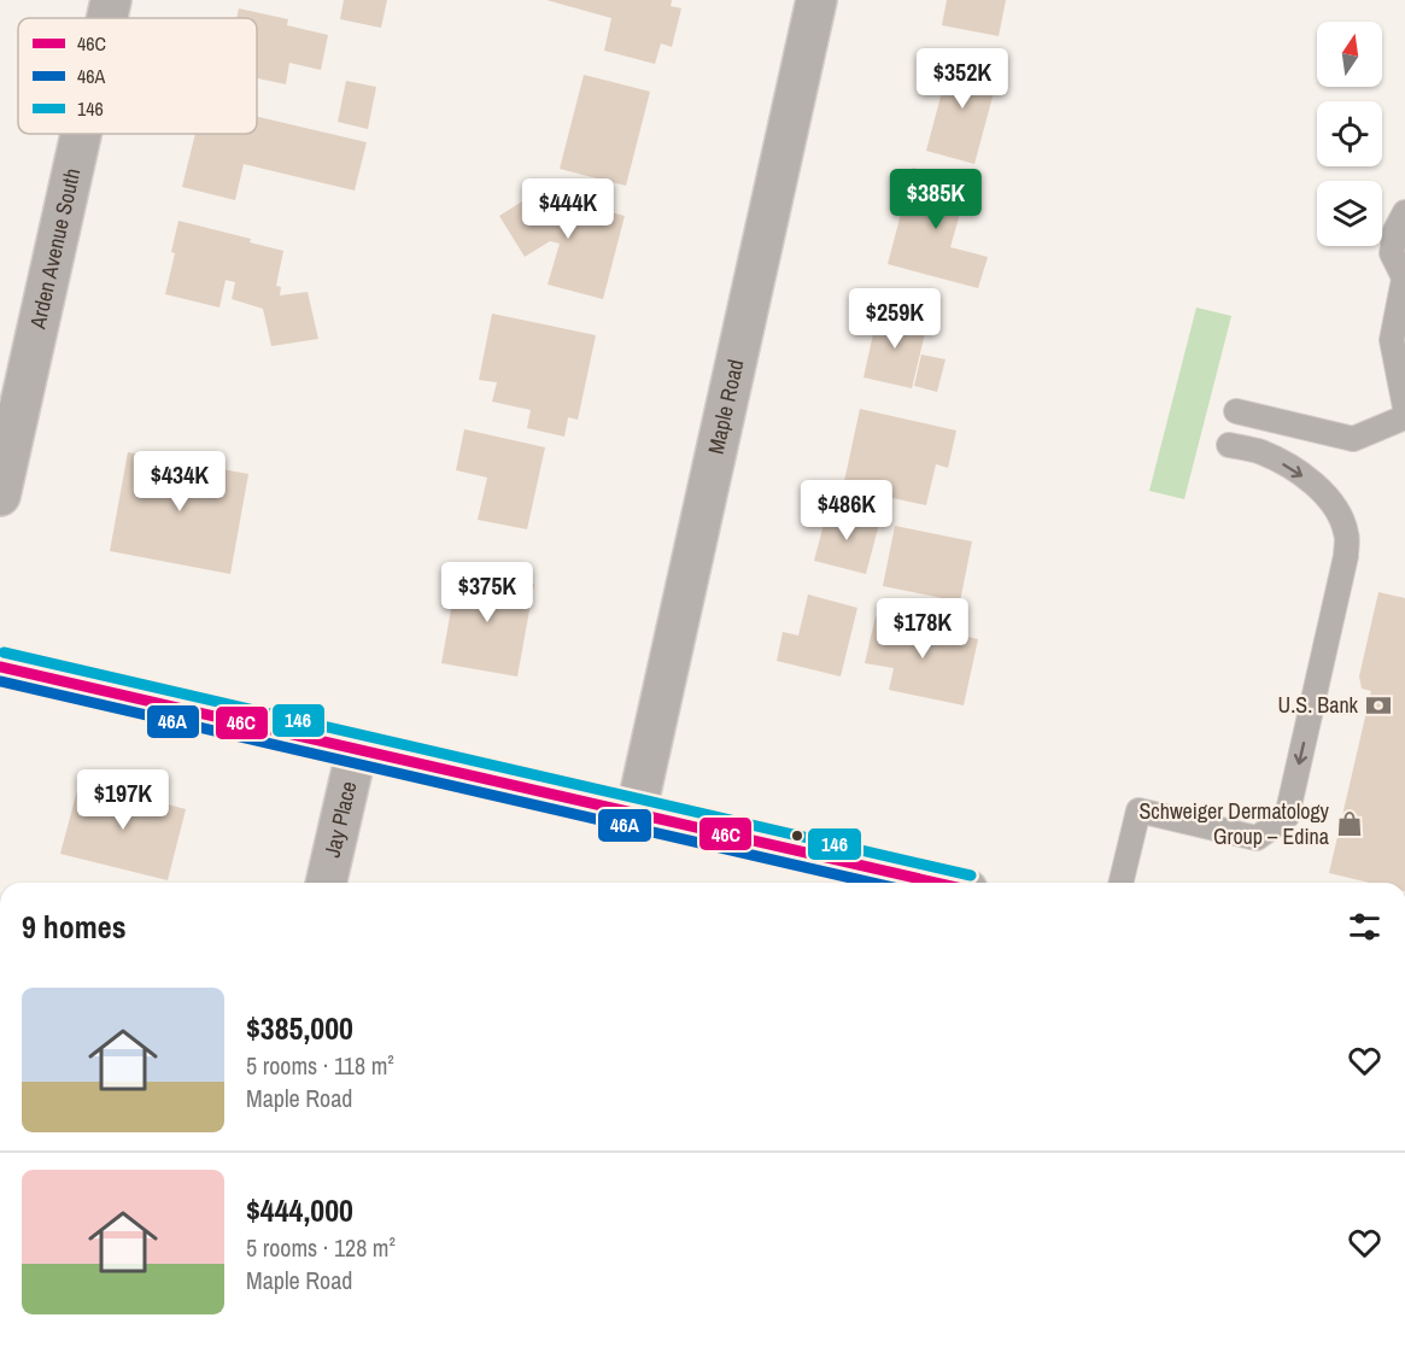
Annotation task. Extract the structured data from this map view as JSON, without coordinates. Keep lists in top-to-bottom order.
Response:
{
  "streets": {
    "street": ["Arden Avenue South", "Maple Road", "Jay Place"]
  },
  "places": {
    "bank": ["U.S. Bank"],
    "shop": ["Schweiger Dermatology Group – Edina"]
  },
  "lines": ["transit line 146", "transit line 46C", "transit line 46A"],
  "legend": ["46C", "46A", "146"],
  "north": "top",
  "page": {
    "price": [
      "$352K",
      "$385K",
      "$444K",
      "$259K",
      "$434K",
      "$486K",
      "$375K",
      "$178K",
      "$197K"
    ],
    "heading": "9 homes",
    "list": [
      {
        "name": "$385,000",
        "note": "5 rooms · 118 m² · Maple Road"
      },
      {
        "name": "$444,000",
        "note": "5 rooms · 128 m² · Maple Road"
      }
    ]
  }
}
